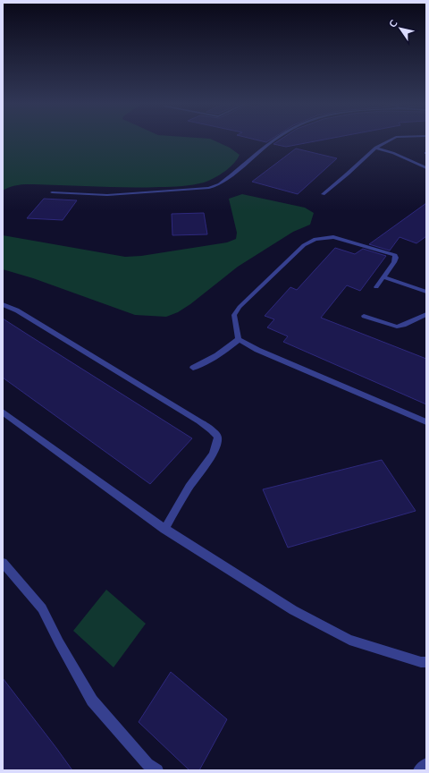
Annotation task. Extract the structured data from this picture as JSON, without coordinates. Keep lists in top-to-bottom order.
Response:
{
  "north": "top left"
}
